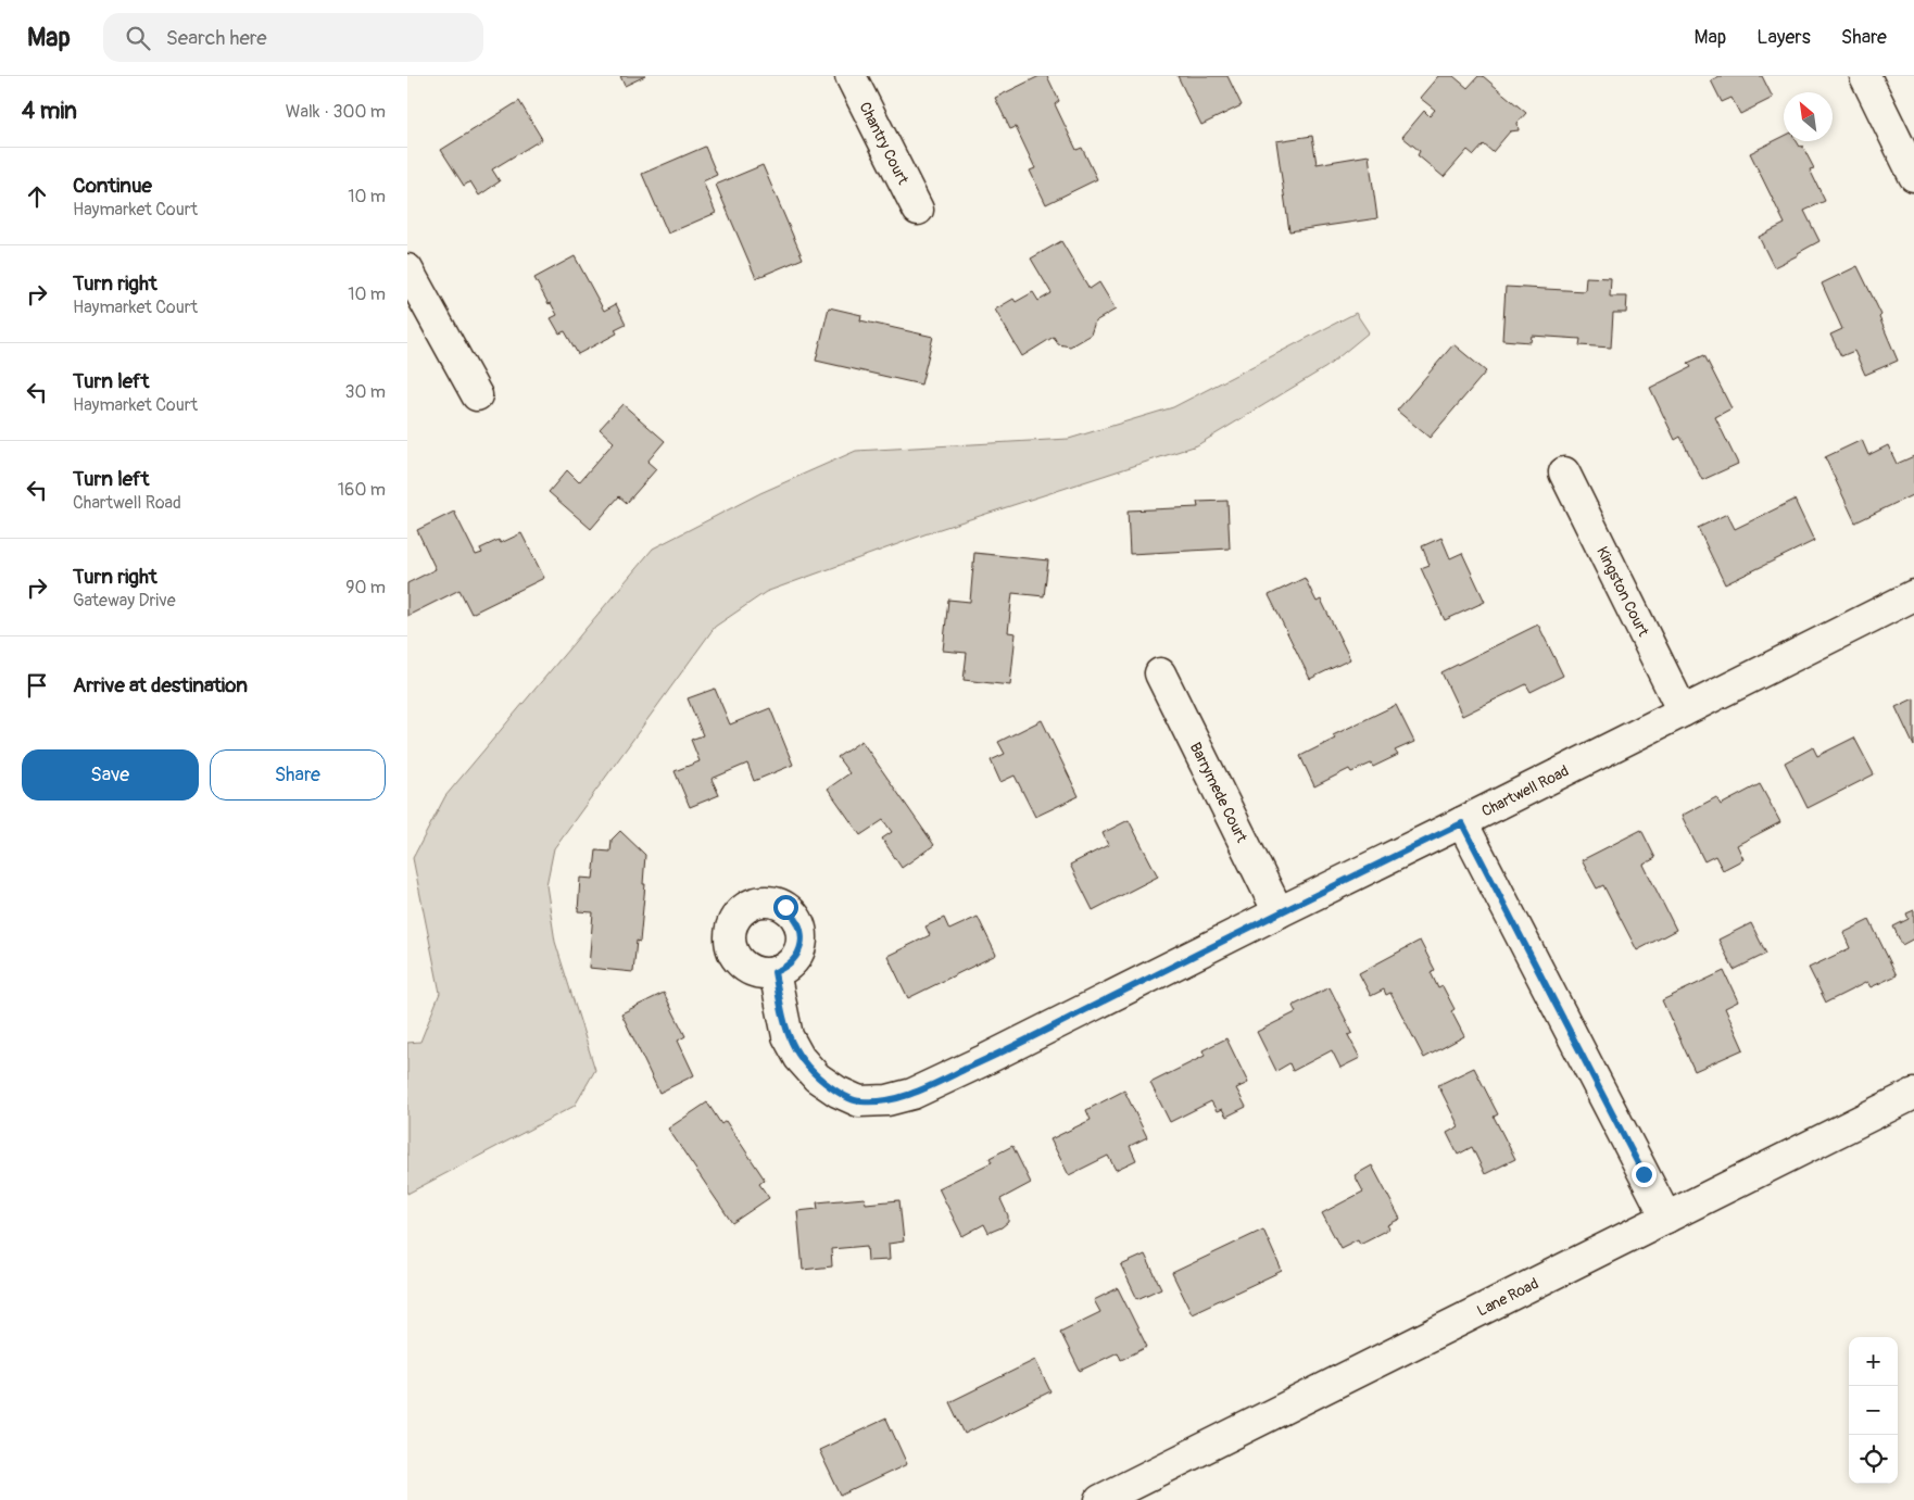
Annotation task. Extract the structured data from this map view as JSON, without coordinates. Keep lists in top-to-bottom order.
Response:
{
  "streets": {
    "street": [
      "Chantry Court",
      "Kingston Court",
      "Chartwell Road",
      "Barrymede Court",
      "Lane Road"
    ]
  },
  "crossings": [
    ["Kingston Court", "Chartwell Road"],
    ["Chartwell Road", "Barrymede Court"]
  ],
  "north": "top left",
  "page": {
    "header": "Map",
    "search": "Search here",
    "nav": ["Map", "Layers", "Share"],
    "heading": ["4 min", "Walk · 300 m"],
    "list": [
      ["Continue", "Haymarket Court", "10 m"],
      ["Turn right", "Haymarket Court", "10 m"],
      ["Turn left", "Haymarket Court", "30 m"],
      ["Turn left", "Chartwell Road", "160 m"],
      ["Turn right", "Gateway Drive", "90 m"],
      "Arrive at destination"
    ],
    "buttons": ["Save", "Share"],
    "map_buttons": ["+", "−"]
  }
}
